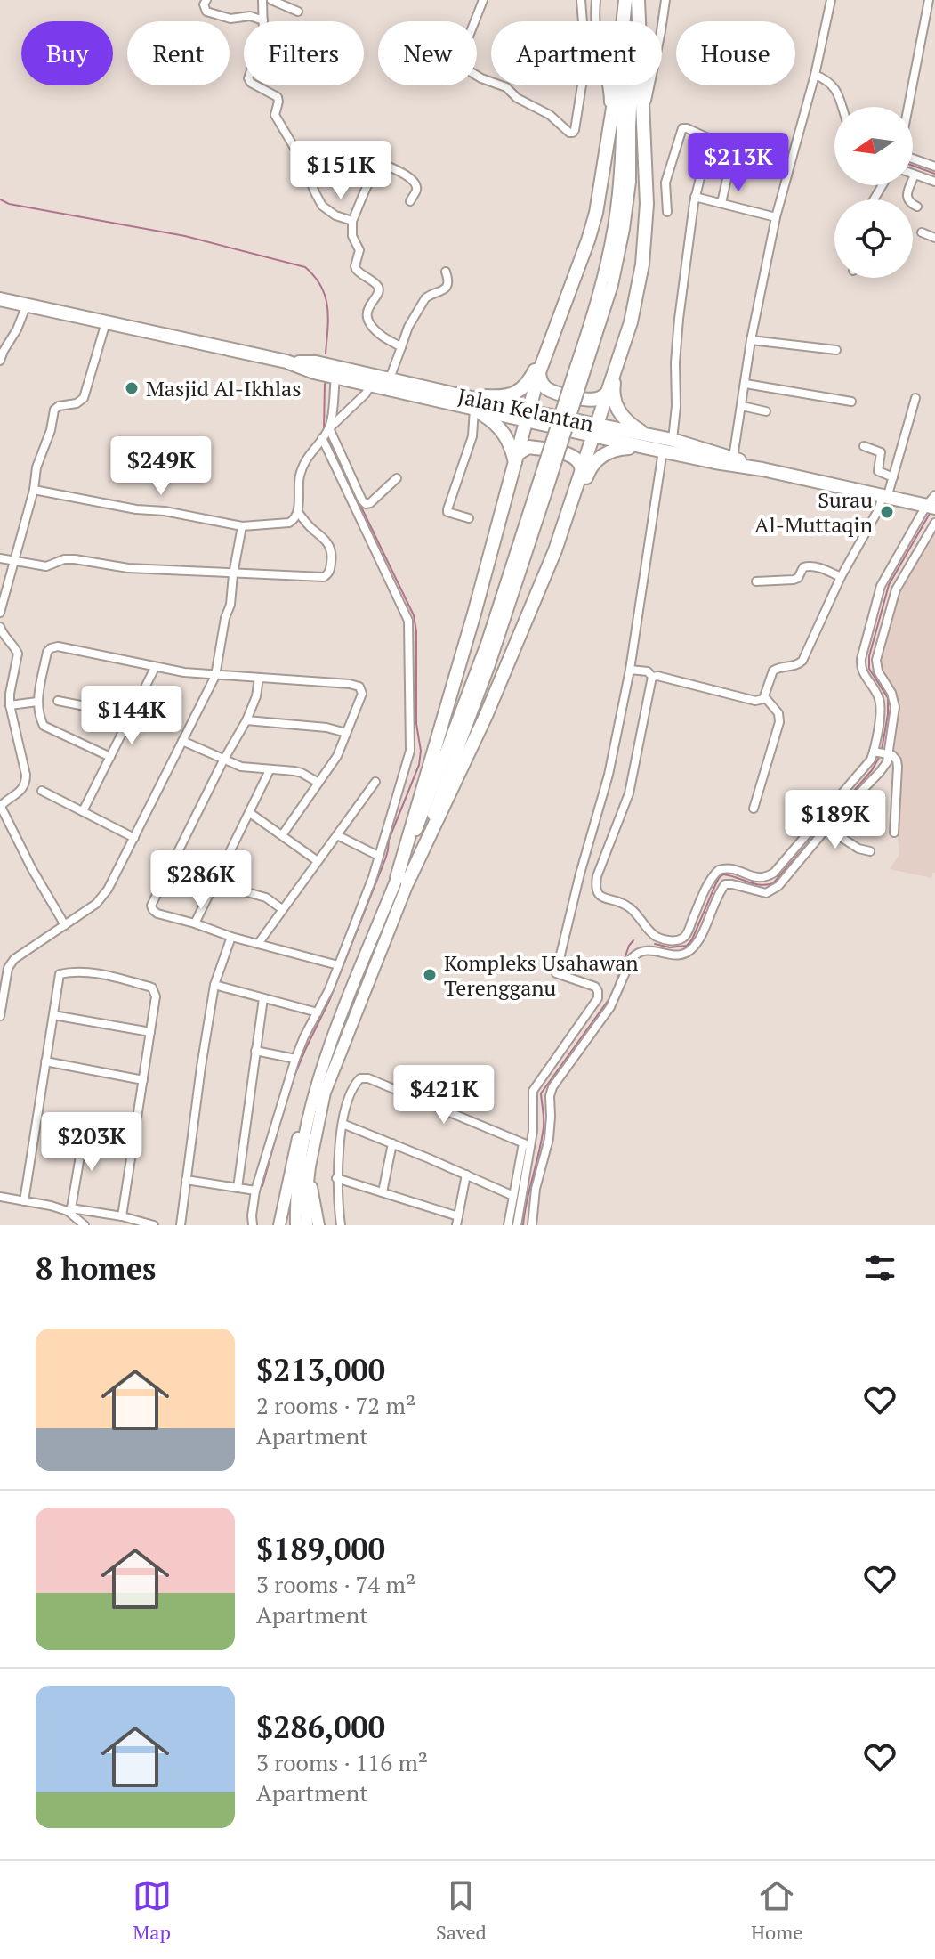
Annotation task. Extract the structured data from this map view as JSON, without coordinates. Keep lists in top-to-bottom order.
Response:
{
  "streets": {
    "highway": ["Jalan Kelantan"]
  },
  "places": ["Masjid Al-Ikhlas", "Surau Al-Muttaqin", "Kompleks Usahawan Terengganu"],
  "north": "left",
  "page": {
    "chip": [
      "Buy",
      "Rent",
      "Filters",
      "New",
      "Apartment",
      "House"
    ],
    "price": [
      "$213K",
      "$151K",
      "$249K",
      "$144K",
      "$189K",
      "$286K",
      "$421K",
      "$203K"
    ],
    "heading": "8 homes",
    "list": [
      {
        "name": "$213,000",
        "note": "2 rooms · 72 m² · Apartment"
      },
      {
        "name": "$189,000",
        "note": "3 rooms · 74 m² · Apartment"
      },
      {
        "name": "$286,000",
        "note": "3 rooms · 116 m² · Apartment"
      }
    ],
    "tabs": ["Map", "Saved", "Home"]
  }
}
